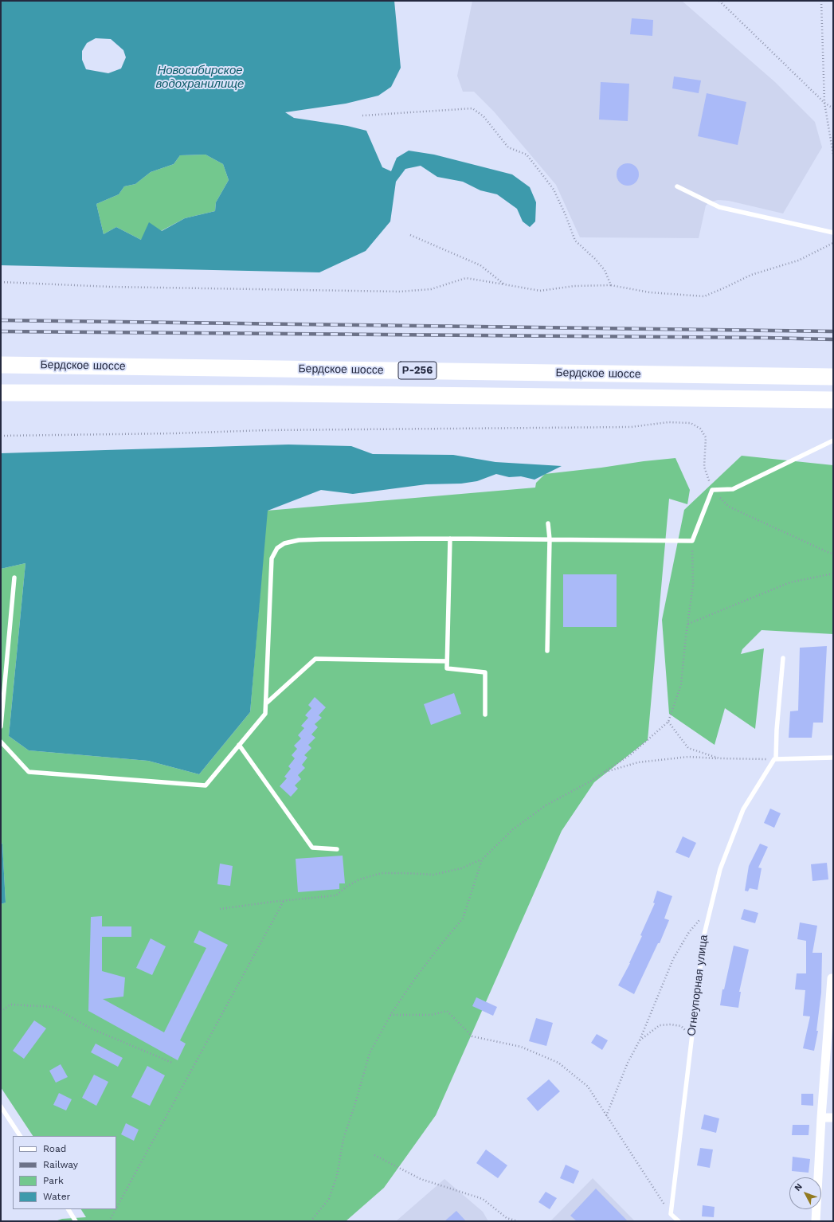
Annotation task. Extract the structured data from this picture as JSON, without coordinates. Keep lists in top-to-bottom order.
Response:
{
  "streets": {
    "highway": ["Бердское шоссе", "Р-256"],
    "lane": ["Огнеупорная улица"]
  },
  "water": ["Новосибирское водохранилище"],
  "legend": [
    "Road",
    "Railway",
    "Park",
    "Water"
  ],
  "north": "top left"
}
